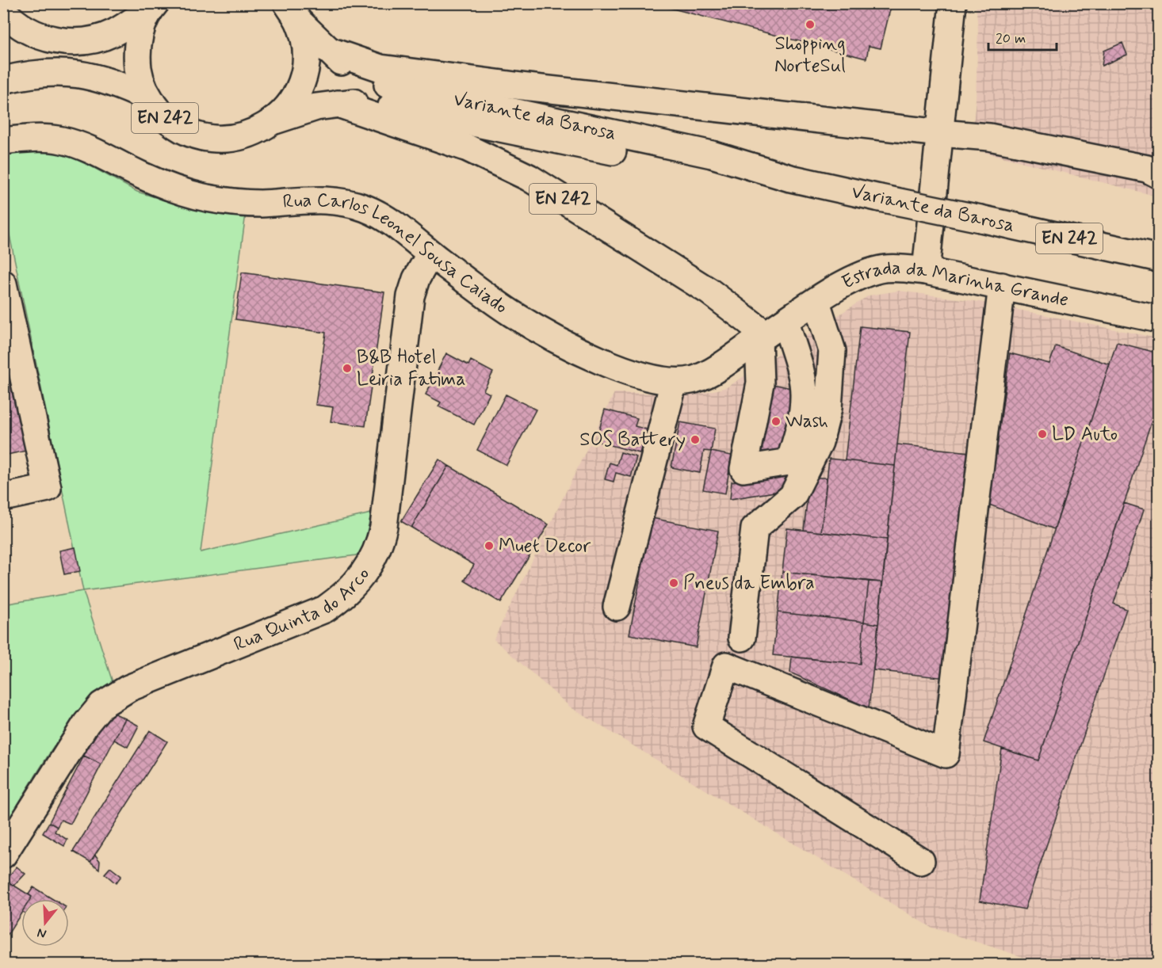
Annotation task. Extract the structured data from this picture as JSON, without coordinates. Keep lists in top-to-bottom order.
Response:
{
  "streets": {
    "main road": [
      "Variante da Barosa",
      "EN 242",
      "Rua Carlos Leonel Sousa Caiado",
      "Estrada da Marinha Grande",
      "Rua Quinta do Arco"
    ]
  },
  "crossings": [
    ["Variante da Barosa", "EN 242"],
    ["EN 242", "Rua Carlos Leonel Sousa Caiado"],
    ["EN 242", "Estrada da Marinha Grande"],
    ["Rua Carlos Leonel Sousa Caiado", "Estrada da Marinha Grande"],
    ["Rua Carlos Leonel Sousa Caiado", "Rua Quinta do Arco"]
  ],
  "places": [
    "Shopping NorteSul",
    "B&B Hotel Leiria Fatima",
    "Wash",
    "LD Auto",
    "SOS Battery",
    "Muet Decor",
    "Pneus da Embra"
  ],
  "scale_bar": "20 m",
  "north": "bottom"
}
